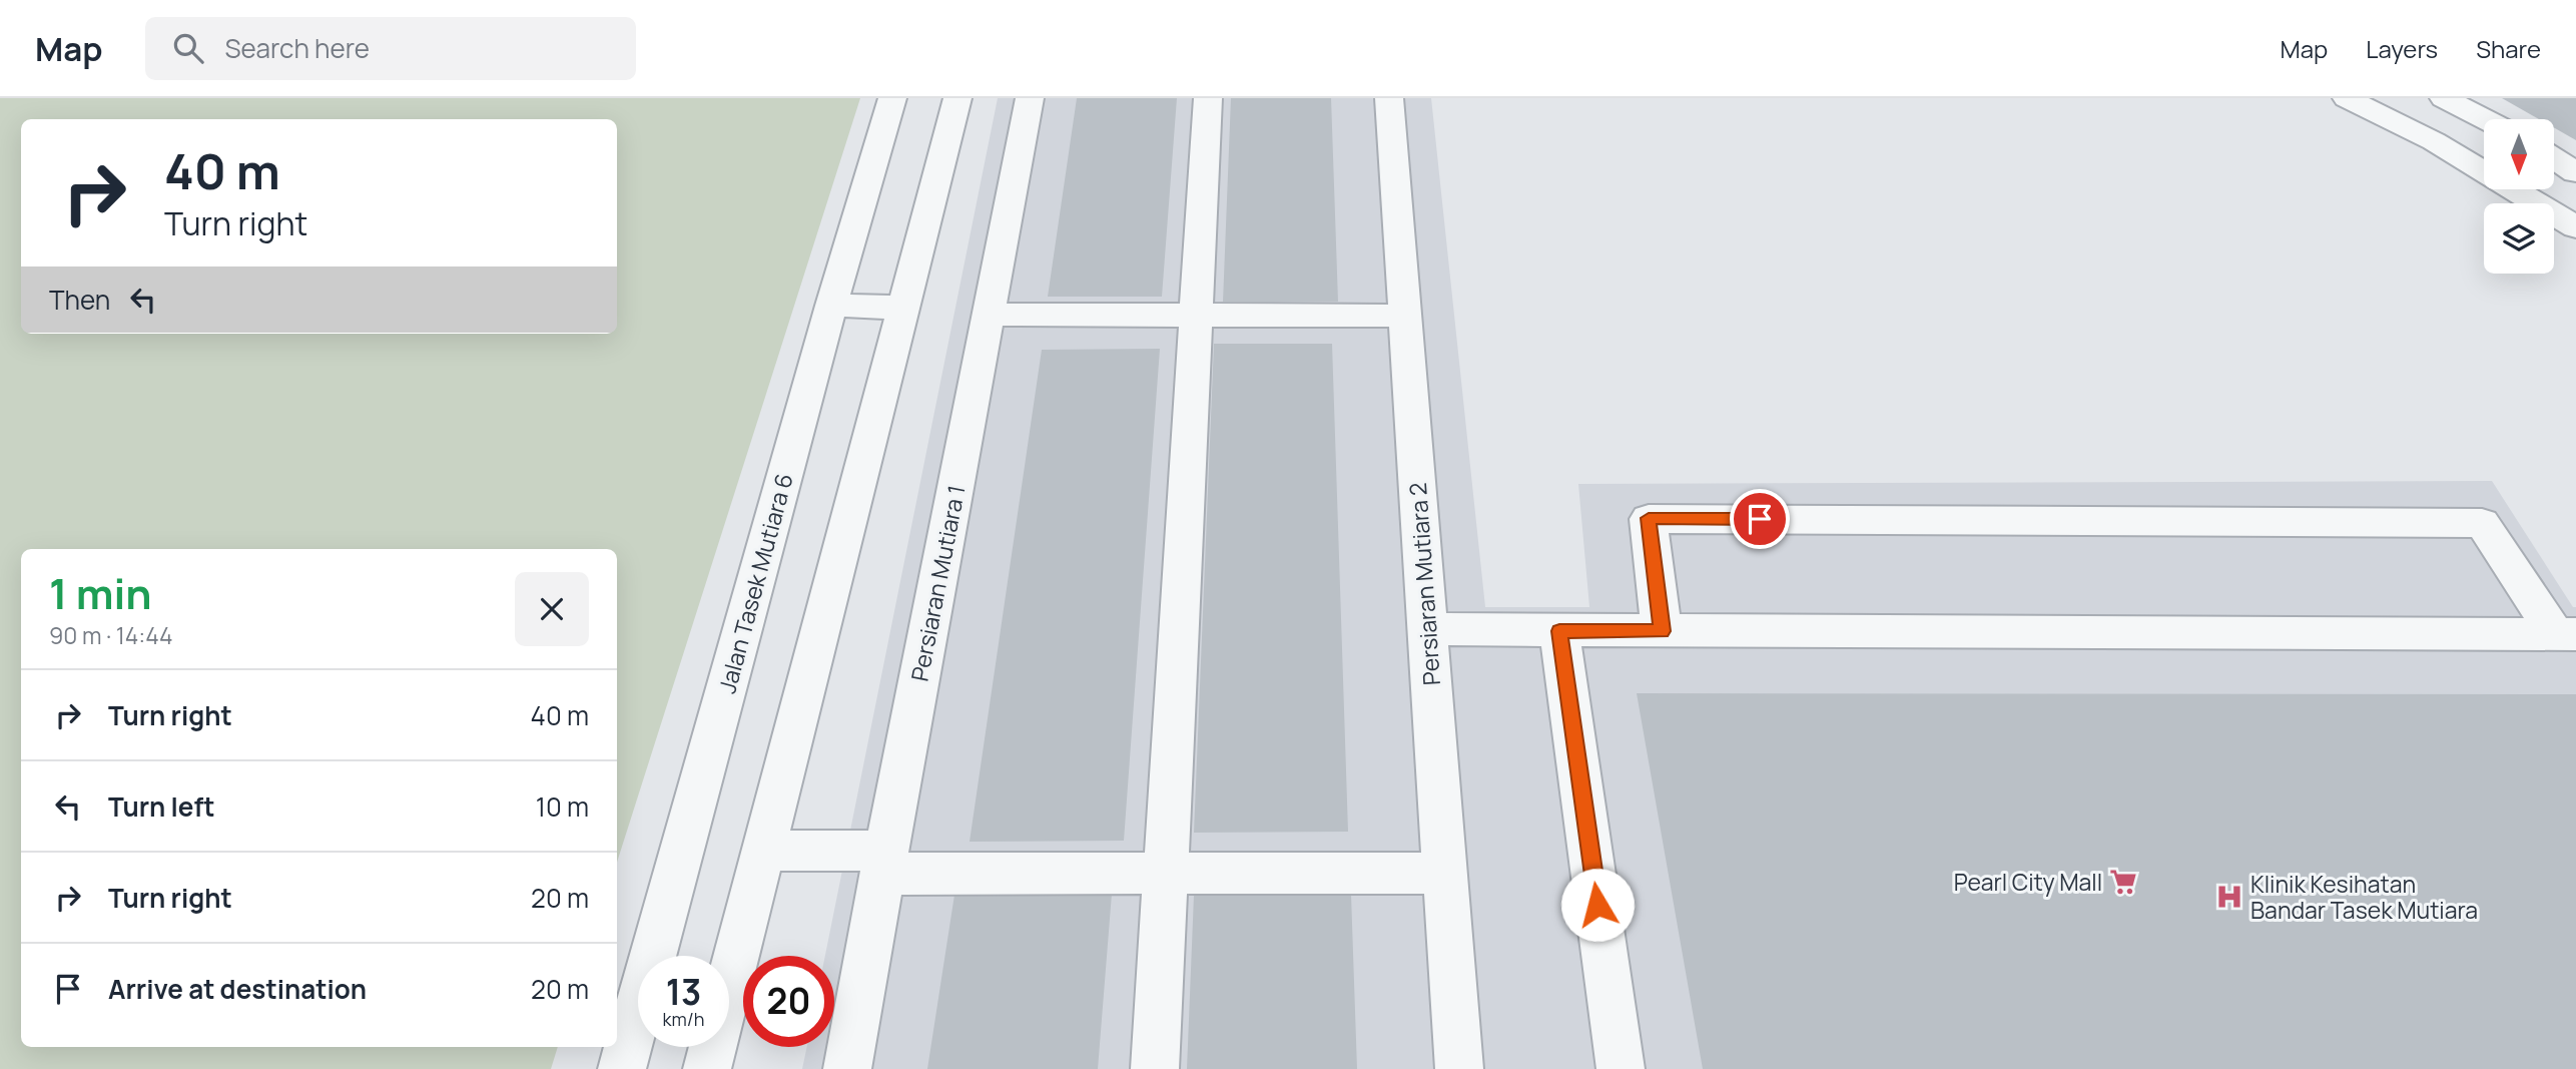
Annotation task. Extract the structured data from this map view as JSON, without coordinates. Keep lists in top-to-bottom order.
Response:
{
  "streets": {
    "street": ["Jalan Tasek Mutiara 6", "Persiaran Mutiara 1", "Persiaran Mutiara 2"]
  },
  "places": {
    "supermarket": ["Pearl City Mall"],
    "hospital": ["Klinik Kesihatan Bandar Tasek Mutiara"]
  },
  "north": "bottom",
  "page": {
    "header": "Map",
    "search": "Search here",
    "nav": ["Map", "Layers", "Share"],
    "turn": ["40 m", "Turn right"],
    "then": "Then",
    "heading": ["1 min", "90 m · 14:44"],
    "list": [
      {
        "name": "Turn right",
        "value": "40 m"
      },
      {
        "name": "Turn left",
        "value": "10 m"
      },
      {
        "name": "Turn right",
        "value": "20 m"
      },
      {
        "name": "Arrive at destination",
        "value": "20 m"
      }
    ],
    "speed": "13 km/h",
    "limit": "20"
  }
}
